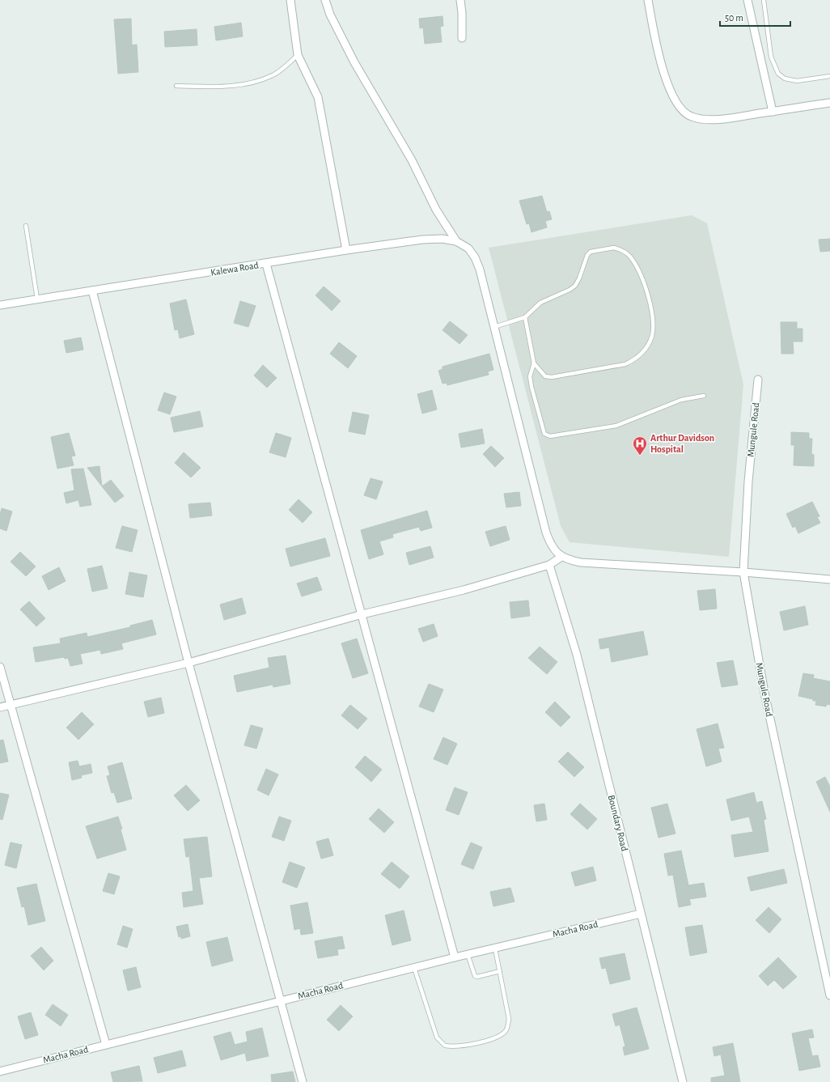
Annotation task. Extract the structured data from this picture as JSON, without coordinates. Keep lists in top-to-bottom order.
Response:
{
  "streets": {
    "street": [
      "Kalewa Road",
      "Mungule Road",
      "Boundary Road",
      "Macha Road"
    ]
  },
  "crossings": [
    ["Boundary Road", "Macha Road"]
  ],
  "places": {
    "hospital": ["Arthur Davidson Hospital"]
  },
  "scale_bar": "50 m"
}
